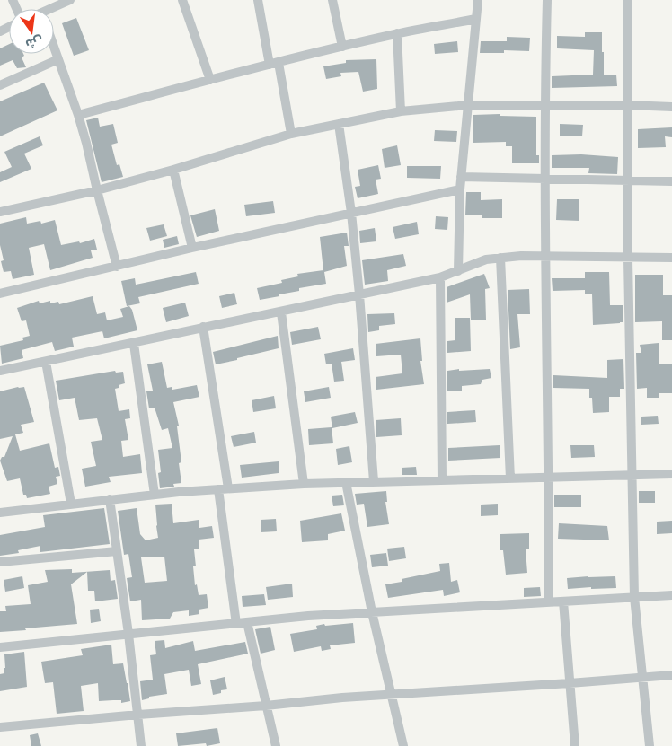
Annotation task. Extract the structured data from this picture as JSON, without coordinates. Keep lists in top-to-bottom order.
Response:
{
  "north": "bottom"
}
